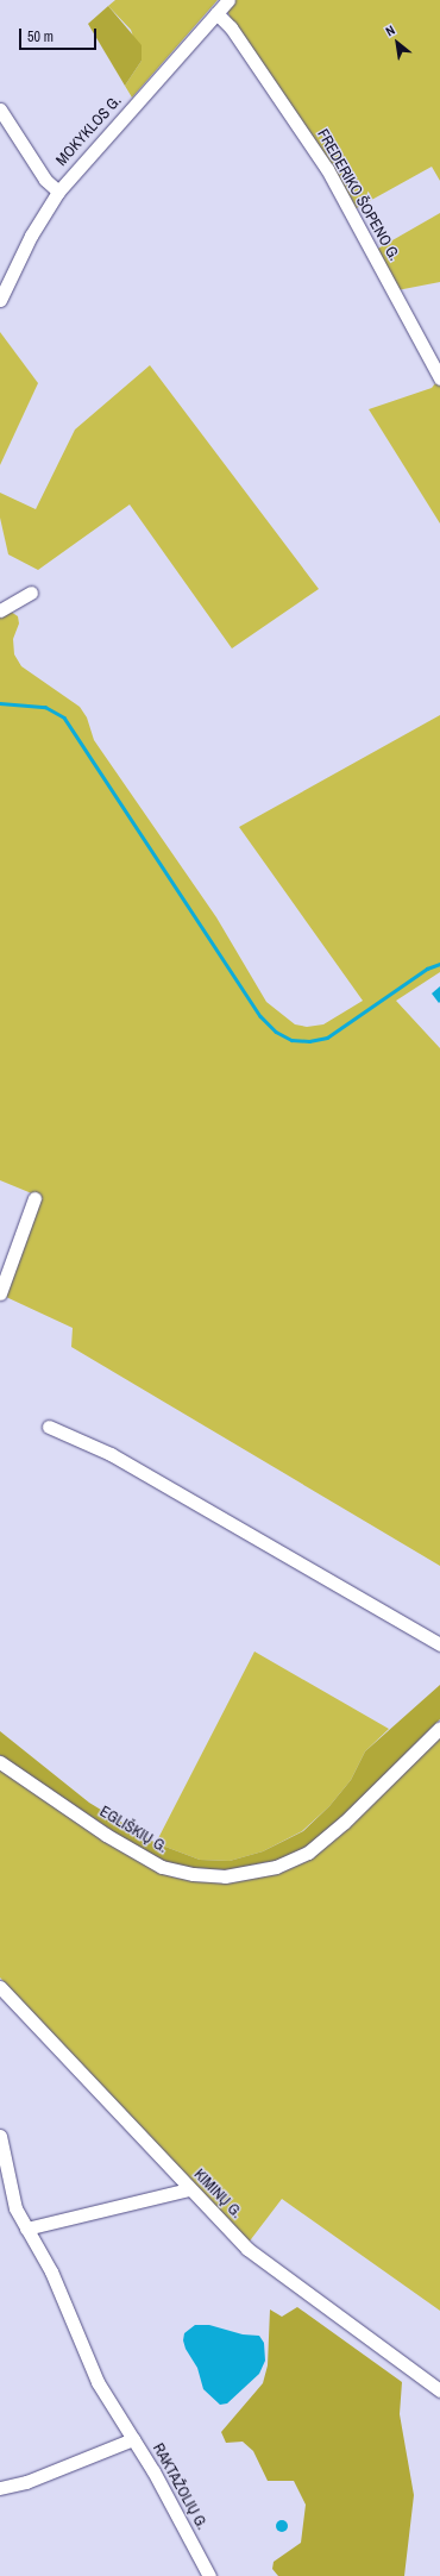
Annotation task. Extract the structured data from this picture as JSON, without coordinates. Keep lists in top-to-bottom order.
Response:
{
  "streets": {
    "street": [
      "MOKYKLOS G.",
      "FREDERIKO ŠOPENO G.",
      "EGLIŠKIŲ G.",
      "KIMINŲ G.",
      "RAKTAŽOLIŲ G."
    ]
  },
  "crossings": [
    ["MOKYKLOS G.", "FREDERIKO ŠOPENO G."]
  ],
  "scale_bar": "50 m",
  "north": "top left"
}
